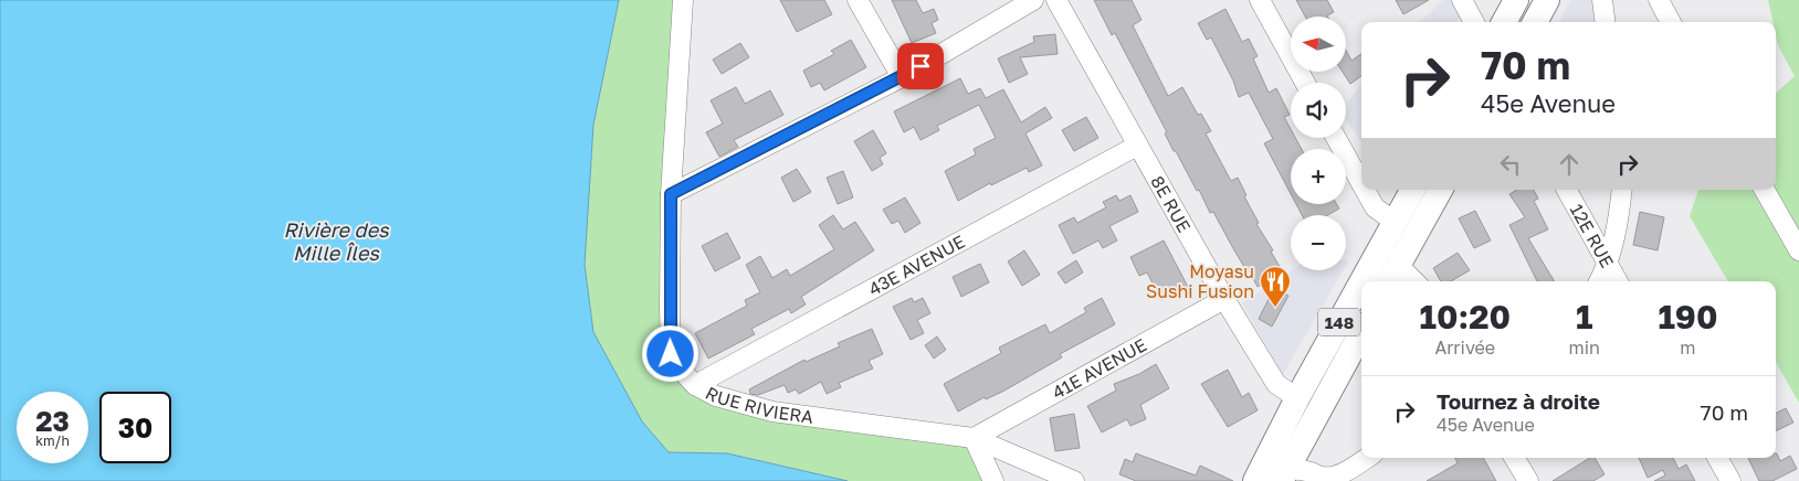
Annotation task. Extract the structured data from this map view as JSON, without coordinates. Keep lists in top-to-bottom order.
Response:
{
  "streets": {
    "main road": ["148"],
    "street": [
      "8E RUE",
      "12E RUE",
      "43E AVENUE",
      "41E AVENUE",
      "RUE RIVIERA"
    ]
  },
  "crossings": [
    ["8E RUE", "43E AVENUE"],
    ["8E RUE", "148"],
    ["8E RUE", "41E AVENUE"],
    ["43E AVENUE", "RUE RIVIERA"],
    ["41E AVENUE", "RUE RIVIERA"]
  ],
  "water": ["Rivière des Mille Îles"],
  "places": {
    "restaurant": ["Moyasu Sushi Fusion"]
  },
  "north": "left",
  "page": {
    "map_buttons": ["+", "−"],
    "turn": ["70 m", "45e Avenue"],
    "eta": [
      "10:20",
      "Arrivée",
      "1",
      "min",
      "190",
      "m"
    ],
    "list": [
      {
        "name": "Tournez à droite",
        "note": "45e Avenue",
        "value": "70 m"
      }
    ],
    "speed": "23 km/h",
    "limit": "30"
  }
}
